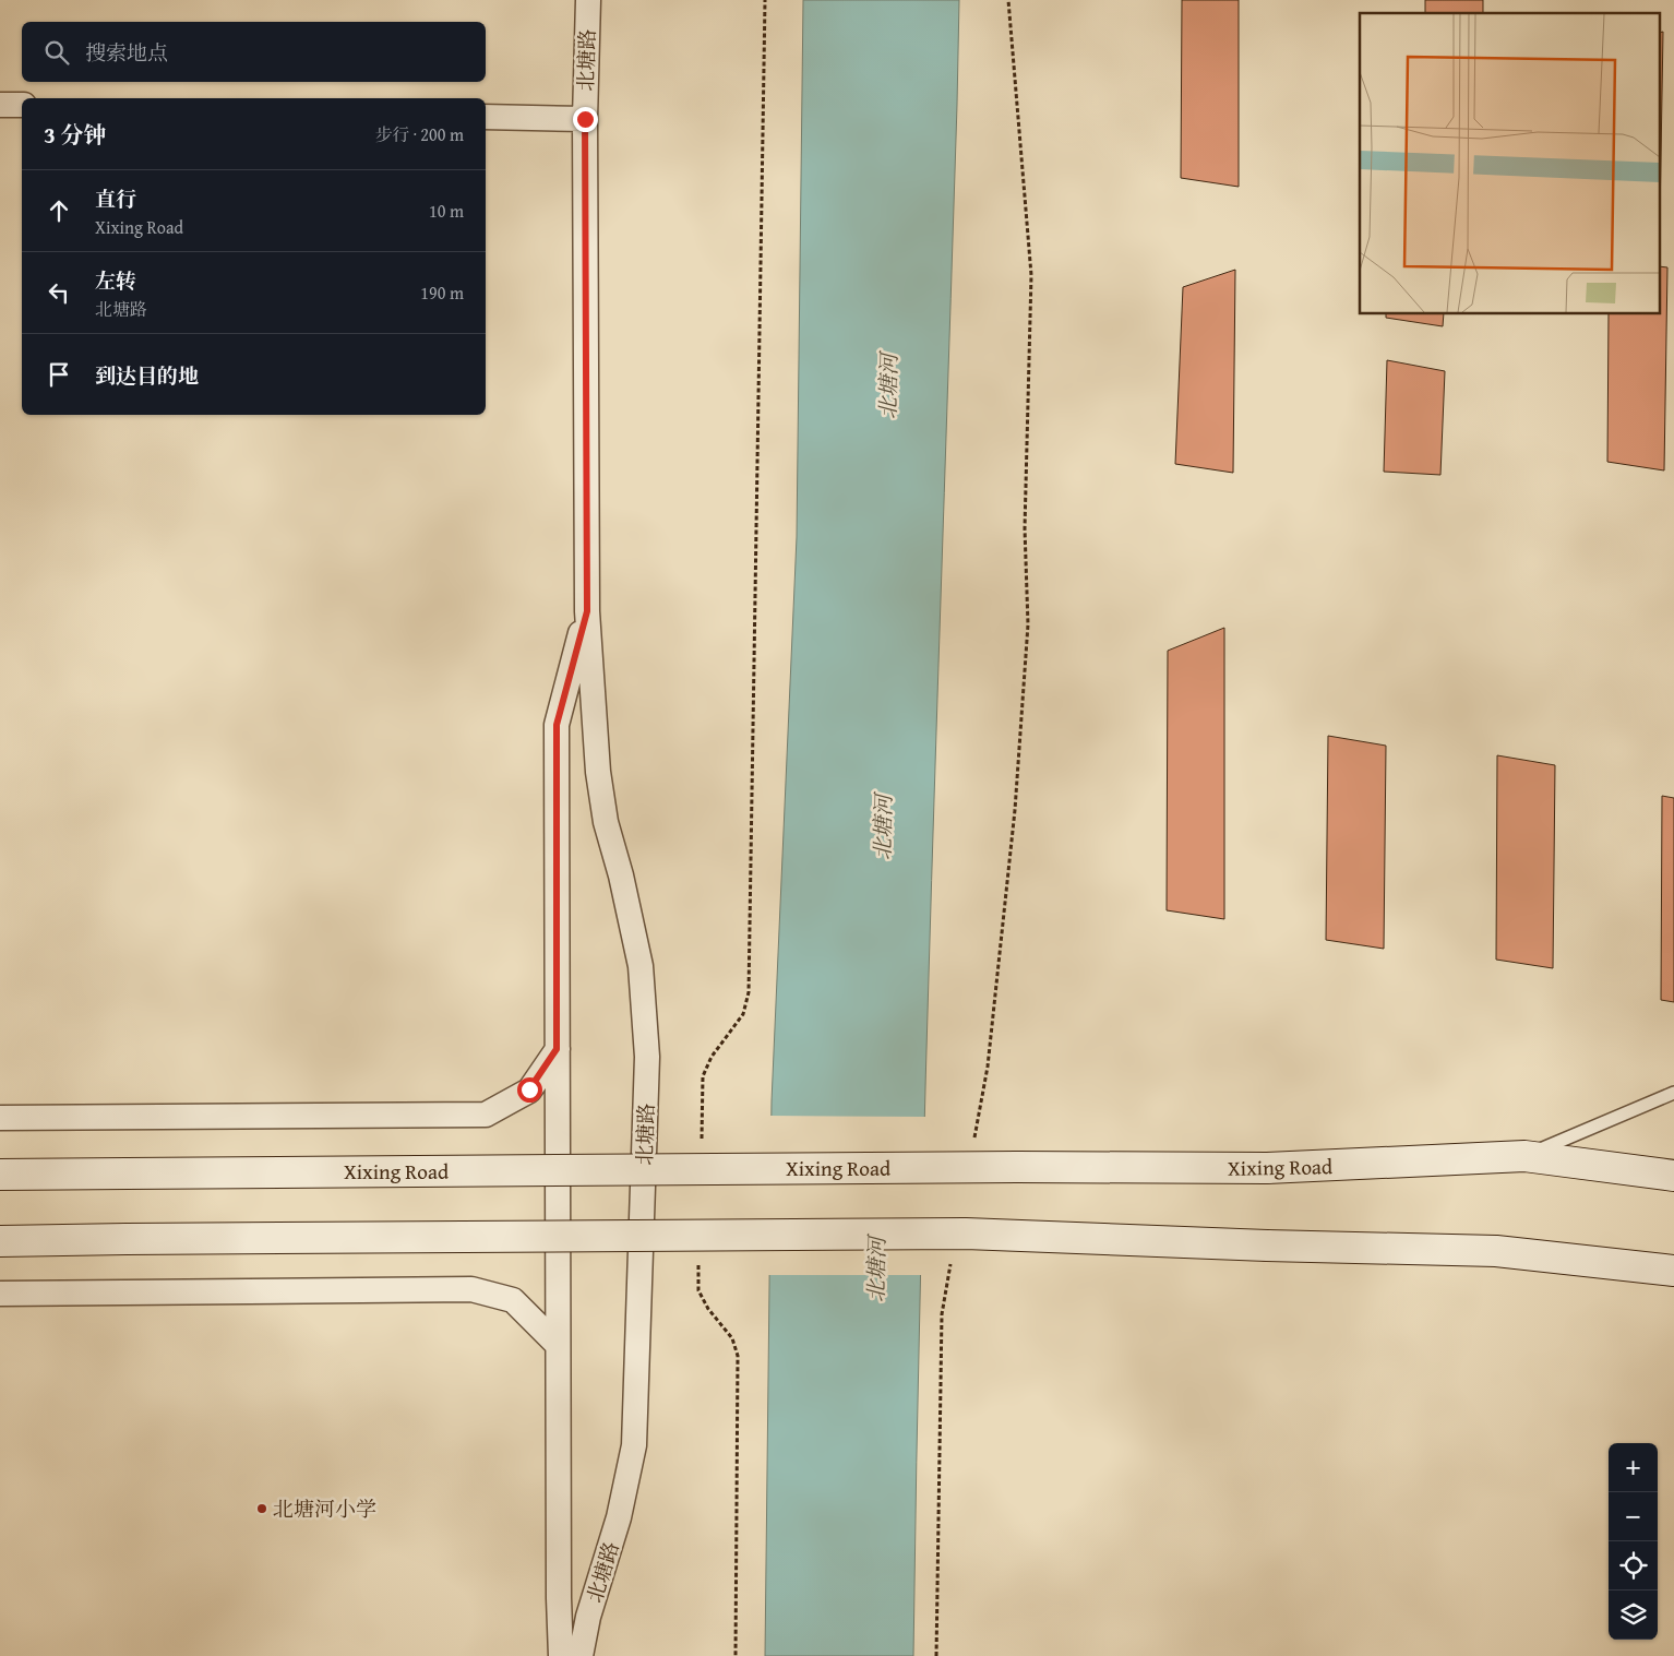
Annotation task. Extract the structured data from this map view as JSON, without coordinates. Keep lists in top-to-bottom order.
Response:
{
  "streets": {
    "main road": ["Xixing Road"],
    "street": ["北塘路"]
  },
  "water": ["北塘河"],
  "places": ["北塘河小学"],
  "page": {
    "search": "搜索地点",
    "heading": ["3 分钟", "步行 · 200 m"],
    "list": [
      ["直行", "Xixing Road", "10 m"],
      ["左转", "北塘路", "190 m"],
      "到达目的地"
    ],
    "map_buttons": ["+", "−"]
  }
}
